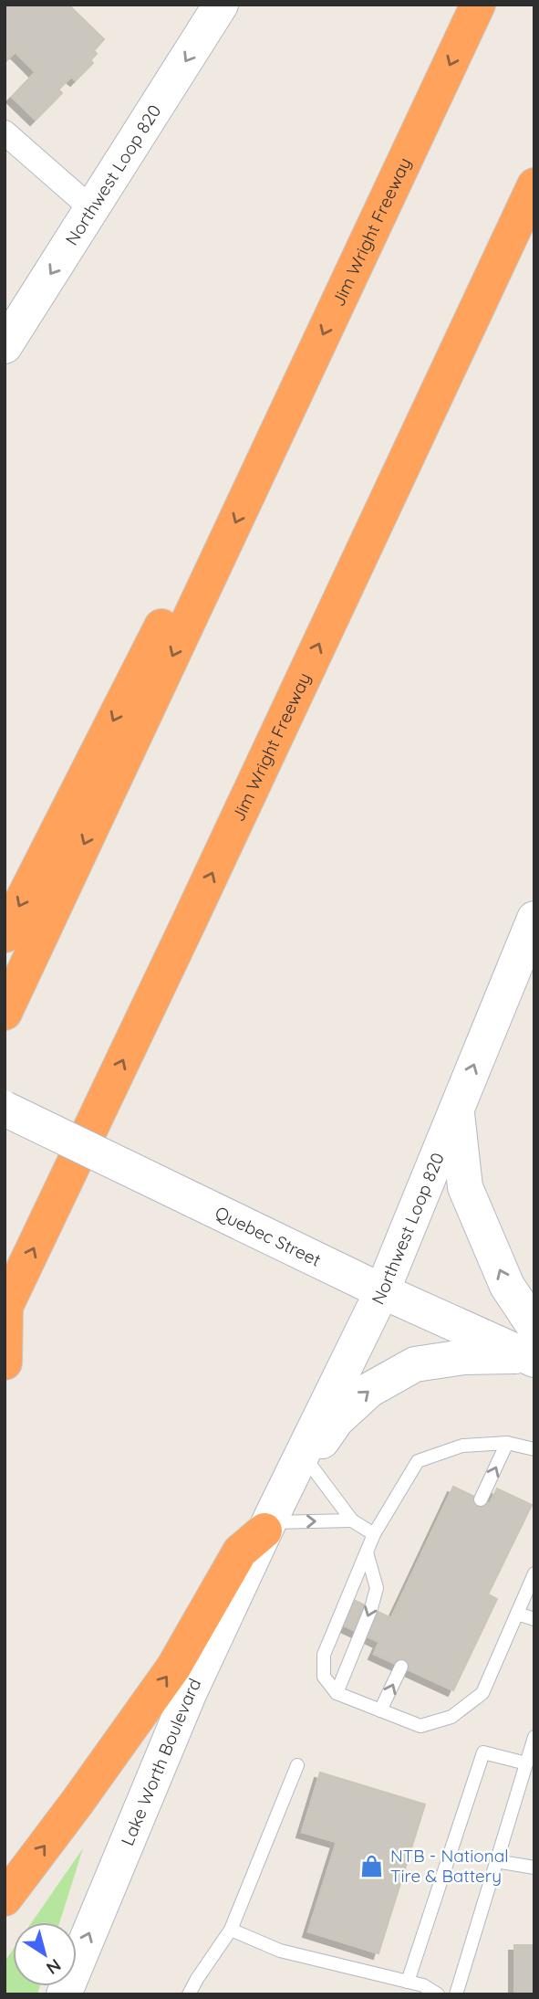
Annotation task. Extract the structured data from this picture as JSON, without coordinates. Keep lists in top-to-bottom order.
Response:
{
  "streets": {
    "highway": ["Jim Wright Freeway"],
    "main road": ["Northwest Loop 820", "Quebec Street", "Lake Worth Boulevard"]
  },
  "crossings": [
    ["Northwest Loop 820", "Quebec Street"],
    ["Northwest Loop 820", "Lake Worth Boulevard"]
  ],
  "one_way": ["Lake Worth Boulevard"],
  "places": {
    "shop": ["NTB - National Tire & Battery"]
  },
  "north": "bottom right"
}
